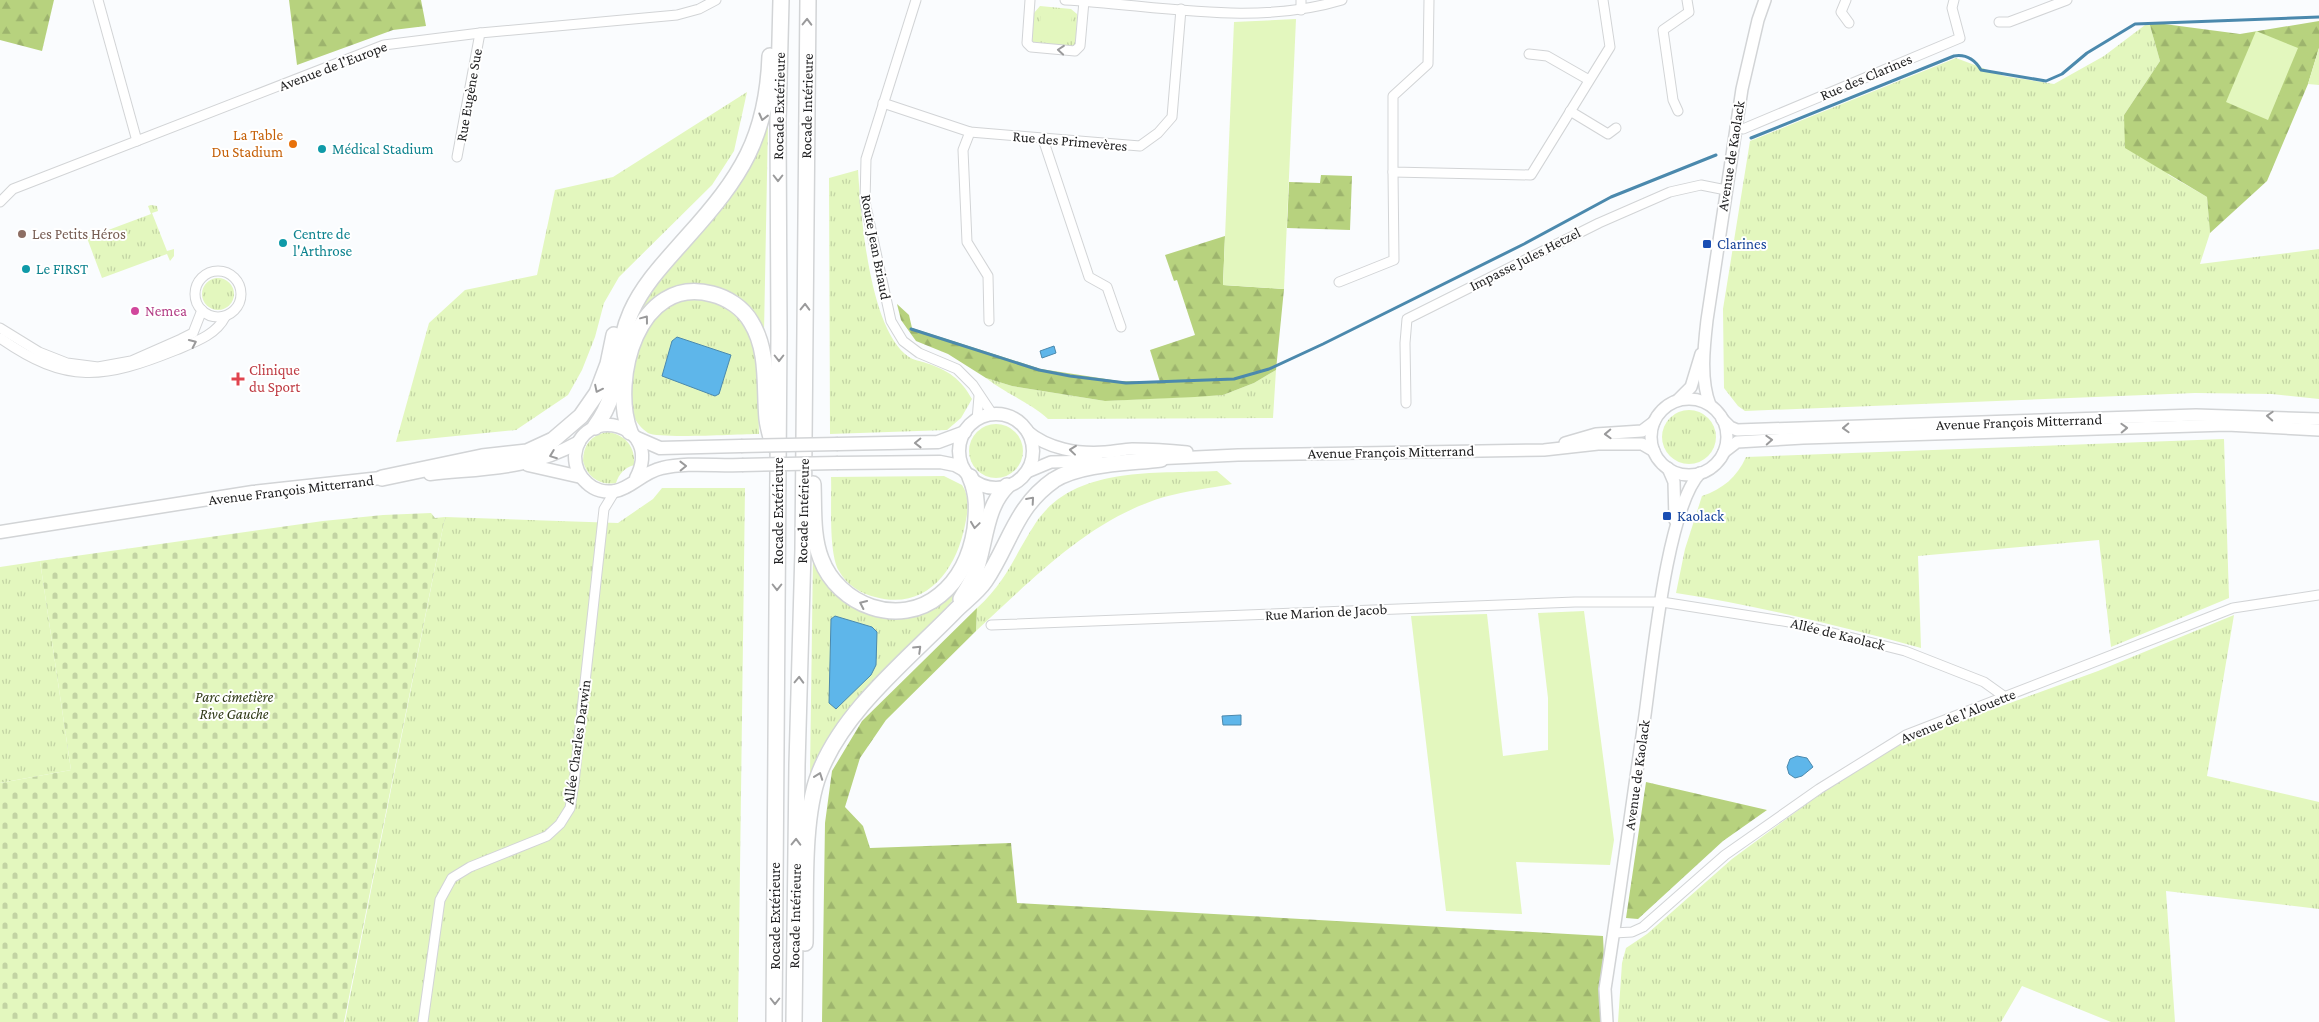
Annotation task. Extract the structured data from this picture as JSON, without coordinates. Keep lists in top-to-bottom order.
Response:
{
  "streets": {
    "highway": ["Rocade Extérieure", "Rocade Intérieure"],
    "main road": ["Avenue de Kaolack", "Avenue François Mitterrand"],
    "street": [
      "Avenue de l'Europe",
      "Rue des Clarines",
      "Rue Eugène Sue",
      "Rue des Primevères",
      "Route Jean Briaud",
      "Impasse Jules Hetzel",
      "Rue Marion de Jacob",
      "Allée de Kaolack",
      "Avenue de l'Alouette",
      "Allée Charles Darwin"
    ]
  },
  "crossings": [
    ["Avenue de l'Europe", "Rue Eugène Sue"],
    ["Rue des Clarines", "Avenue de Kaolack"],
    ["Rue des Primevères", "Route Jean Briaud"],
    ["Avenue de Kaolack", "Impasse Jules Hetzel"],
    ["Avenue de Kaolack", "Avenue François Mitterrand"],
    ["Avenue de Kaolack", "Rue Marion de Jacob"],
    ["Avenue de Kaolack", "Allée de Kaolack"],
    ["Avenue de Kaolack", "Avenue de l'Alouette"],
    ["Route Jean Briaud", "Avenue François Mitterrand"],
    ["Avenue François Mitterrand", "Allée Charles Darwin"],
    ["Rue Marion de Jacob", "Allée de Kaolack"],
    ["Allée de Kaolack", "Avenue de l'Alouette"]
  ],
  "one_way": ["Rocade Extérieure", "Rocade Intérieure"],
  "parks": ["Parc cimetière Rive Gauche"],
  "places": {
    "other": [
      "La Table Du Stadium",
      "Médical Stadium",
      "Les Petits Héros",
      "Centre de l'Arthrose",
      "Le FIRST",
      "Nemea"
    ],
    "transit": ["Clarines", "Kaolack"],
    "health": ["Clinique du Sport"]
  }
}
